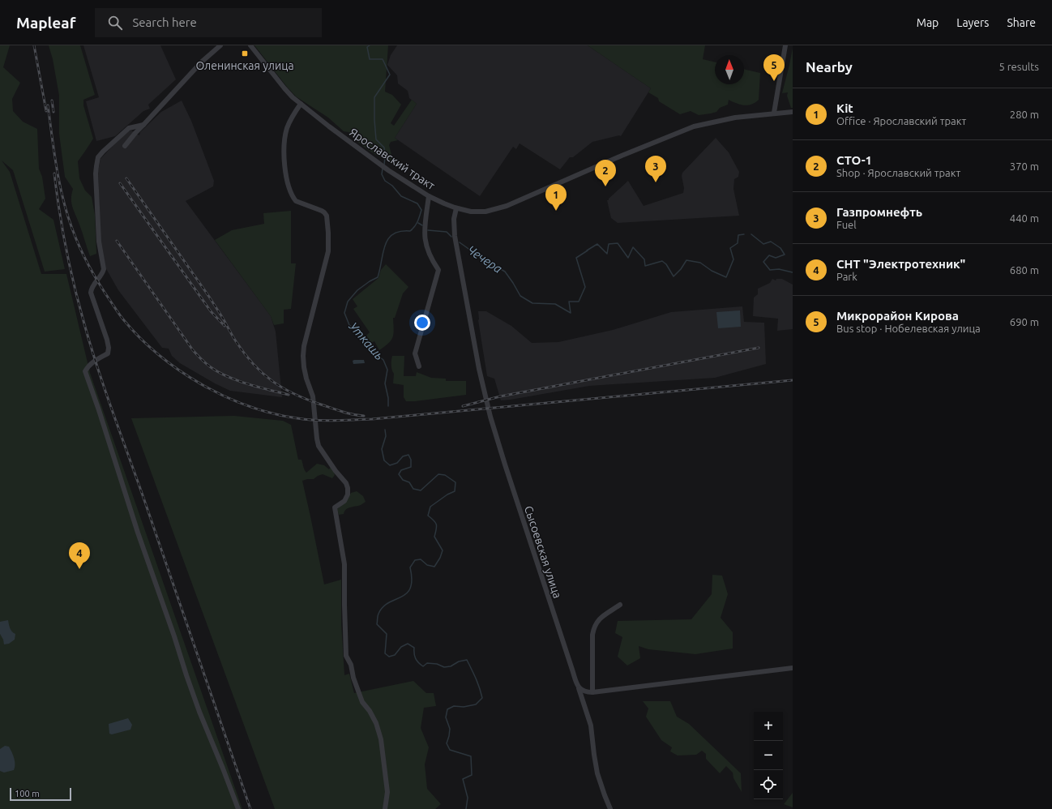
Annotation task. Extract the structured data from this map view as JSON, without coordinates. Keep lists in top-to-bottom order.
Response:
{
  "streets": {
    "street": ["Ярославский тракт", "Сысоевская улица"]
  },
  "crossings": [
    ["Ярославский тракт", "Сысоевская улица"]
  ],
  "water": ["Чечера", "Уткашь"],
  "places": {
    "transit": ["Оленинская улица"]
  },
  "scale_bar": "100 m",
  "north": "top",
  "page": {
    "header": "Mapleaf",
    "search": "Search here",
    "nav": ["Map", "Layers", "Share"],
    "heading": ["Nearby", "5 results"],
    "pins": [
      "5",
      "3",
      "2",
      "1",
      "4"
    ],
    "list": [
      {
        "mark": "1",
        "name": "Kit",
        "note": "Office · Ярославский тракт",
        "value": "280 m"
      },
      {
        "mark": "2",
        "name": "СТО-1",
        "note": "Shop · Ярославский тракт",
        "value": "370 m"
      },
      {
        "mark": "3",
        "name": "Газпромнефть",
        "note": "Fuel",
        "value": "440 m"
      },
      {
        "mark": "4",
        "name": "СНТ \"Электротехник\"",
        "note": "Park",
        "value": "680 m"
      },
      {
        "mark": "5",
        "name": "Микрорайон Кирова",
        "note": "Bus stop · Нобелевская улица",
        "value": "690 m"
      }
    ],
    "map_buttons": ["+", "−"],
    "scale": "100 m"
  }
}
